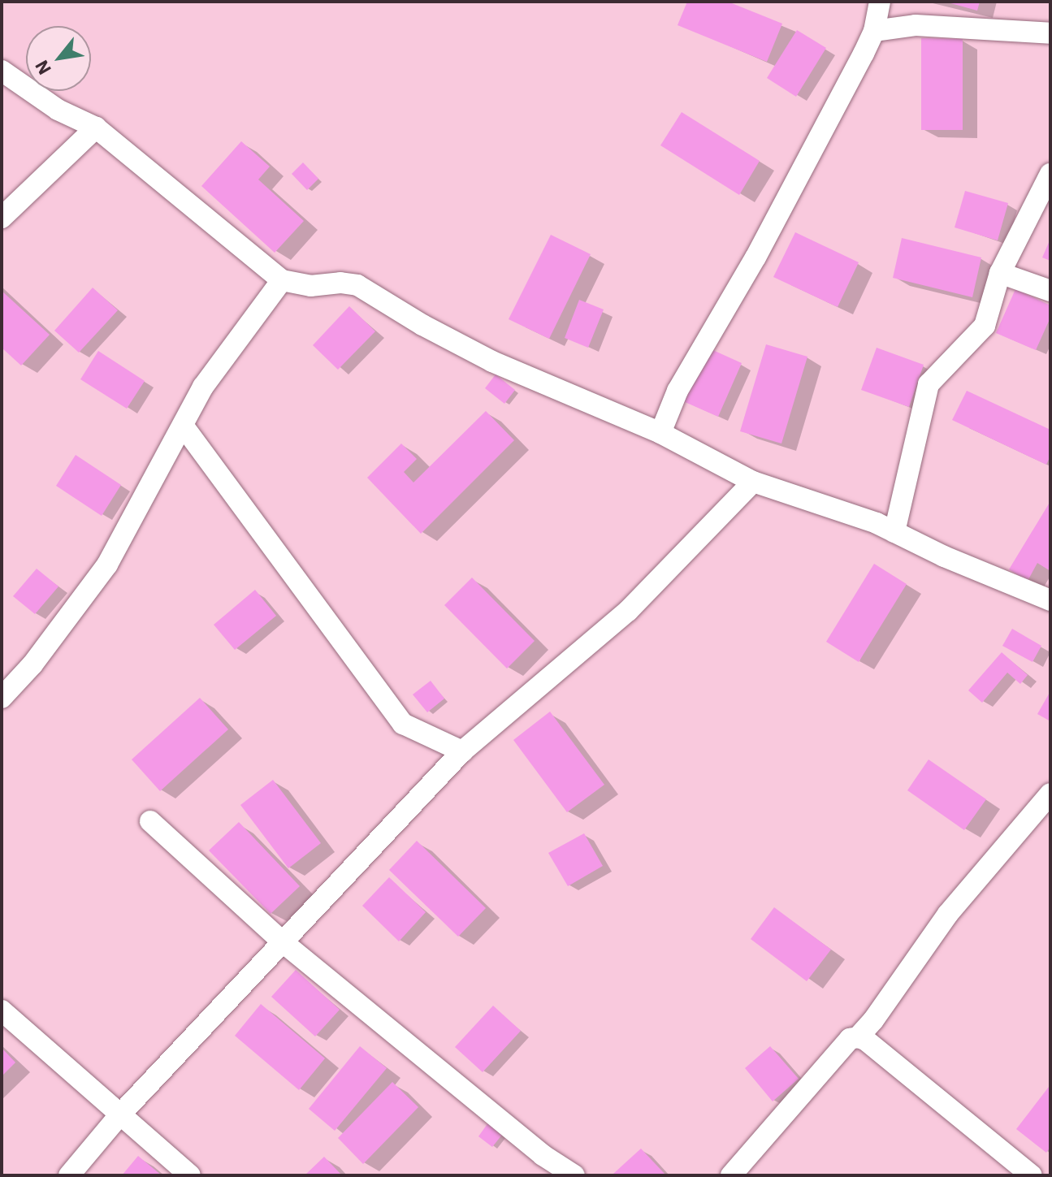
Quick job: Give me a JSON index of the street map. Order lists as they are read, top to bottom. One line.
{"north":"bottom left"}
